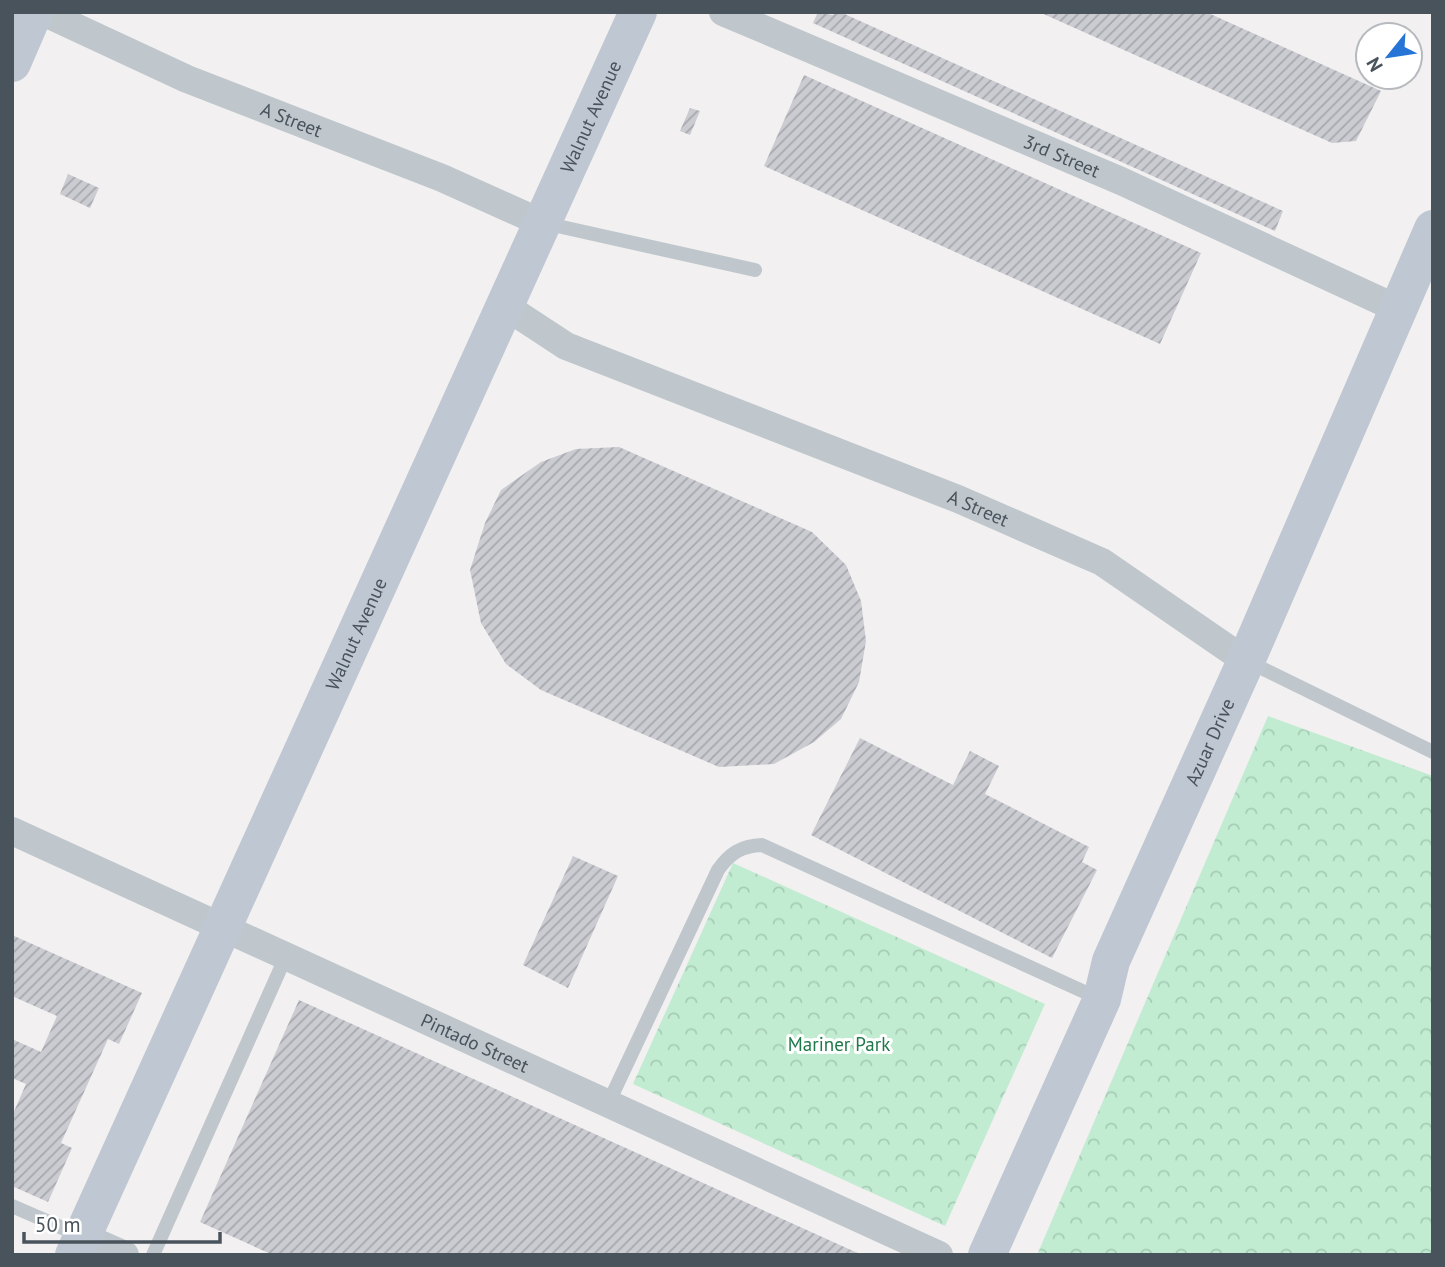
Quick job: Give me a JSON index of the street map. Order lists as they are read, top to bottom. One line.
{"streets":{"street":["Walnut Avenue","A Street","3rd Street","Azuar Drive","Pintado Street"]},"crossings":[["Walnut Avenue","A Street"],["Walnut Avenue","Pintado Street"],["A Street","Azuar Drive"],["3rd Street","Azuar Drive"]],"parks":["Mariner Park"],"scale_bar":"50 m","north":"bottom left"}
